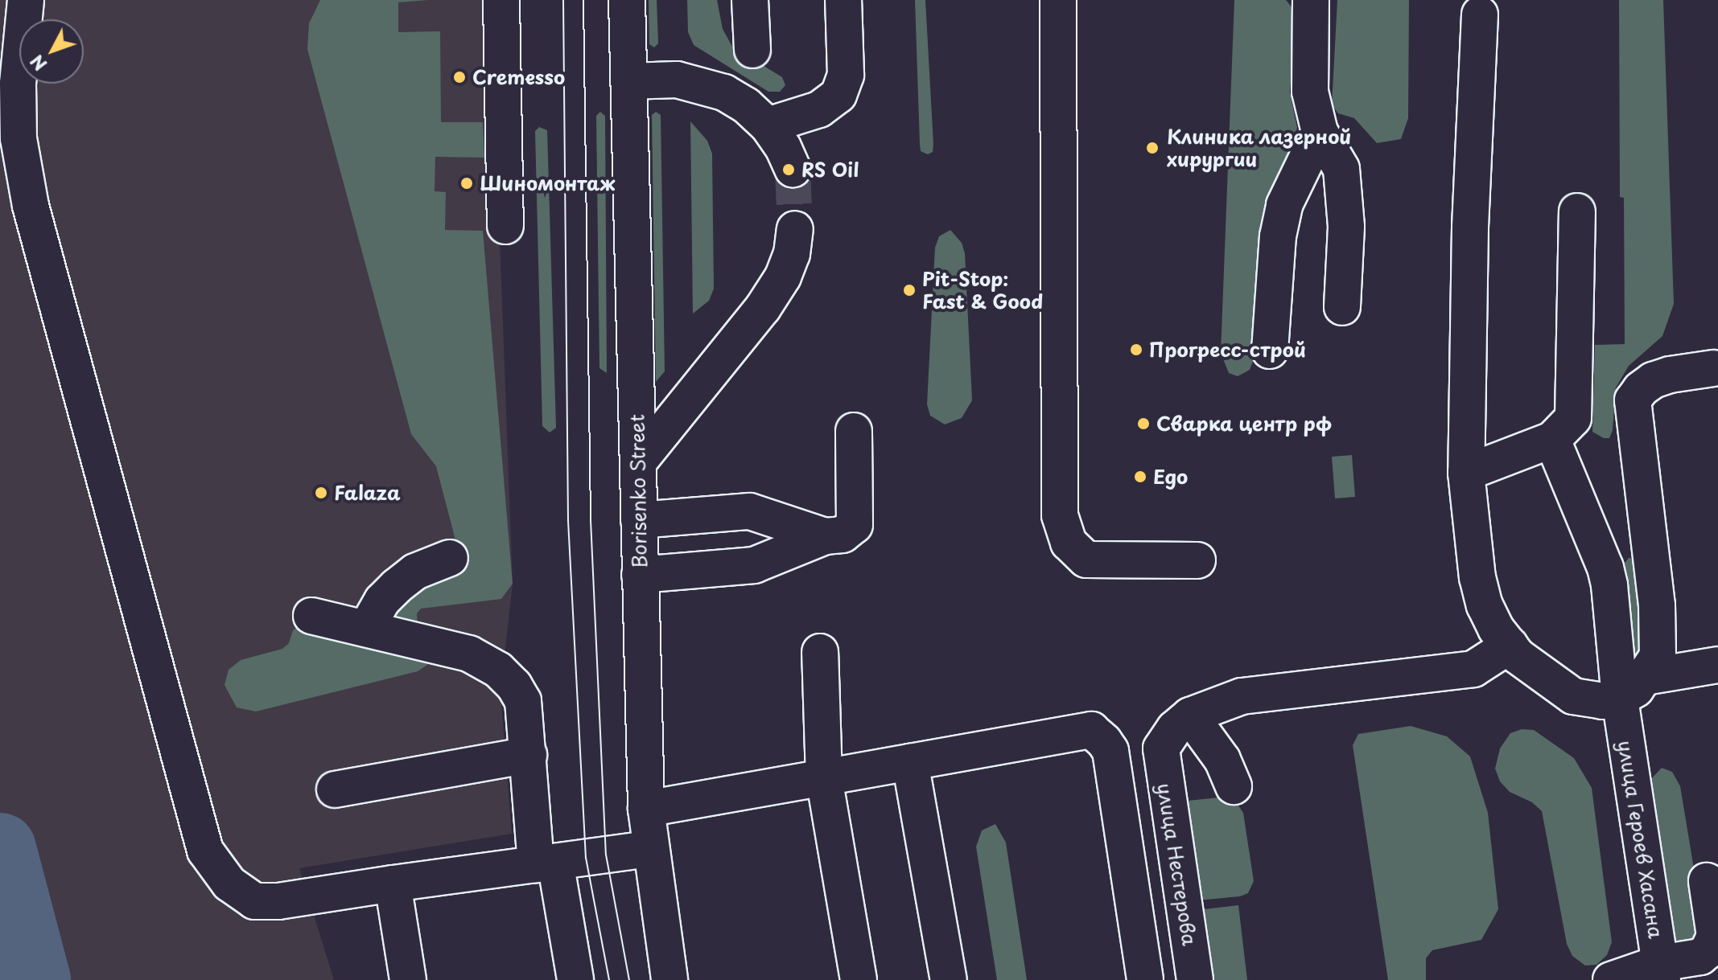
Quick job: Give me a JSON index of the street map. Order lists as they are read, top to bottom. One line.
{"streets":{"main road":["Borisenko Street","улица Героев Хасана","улица Нестерова"]},"places":["Cremesso","Клиника лазерной хирургии","RS Oil","Шиномонтаж","Pit-Stop: Fast & Good","Прогресс-строй","Сварка центр рф","Ego","Falaza"],"north":"bottom left"}
